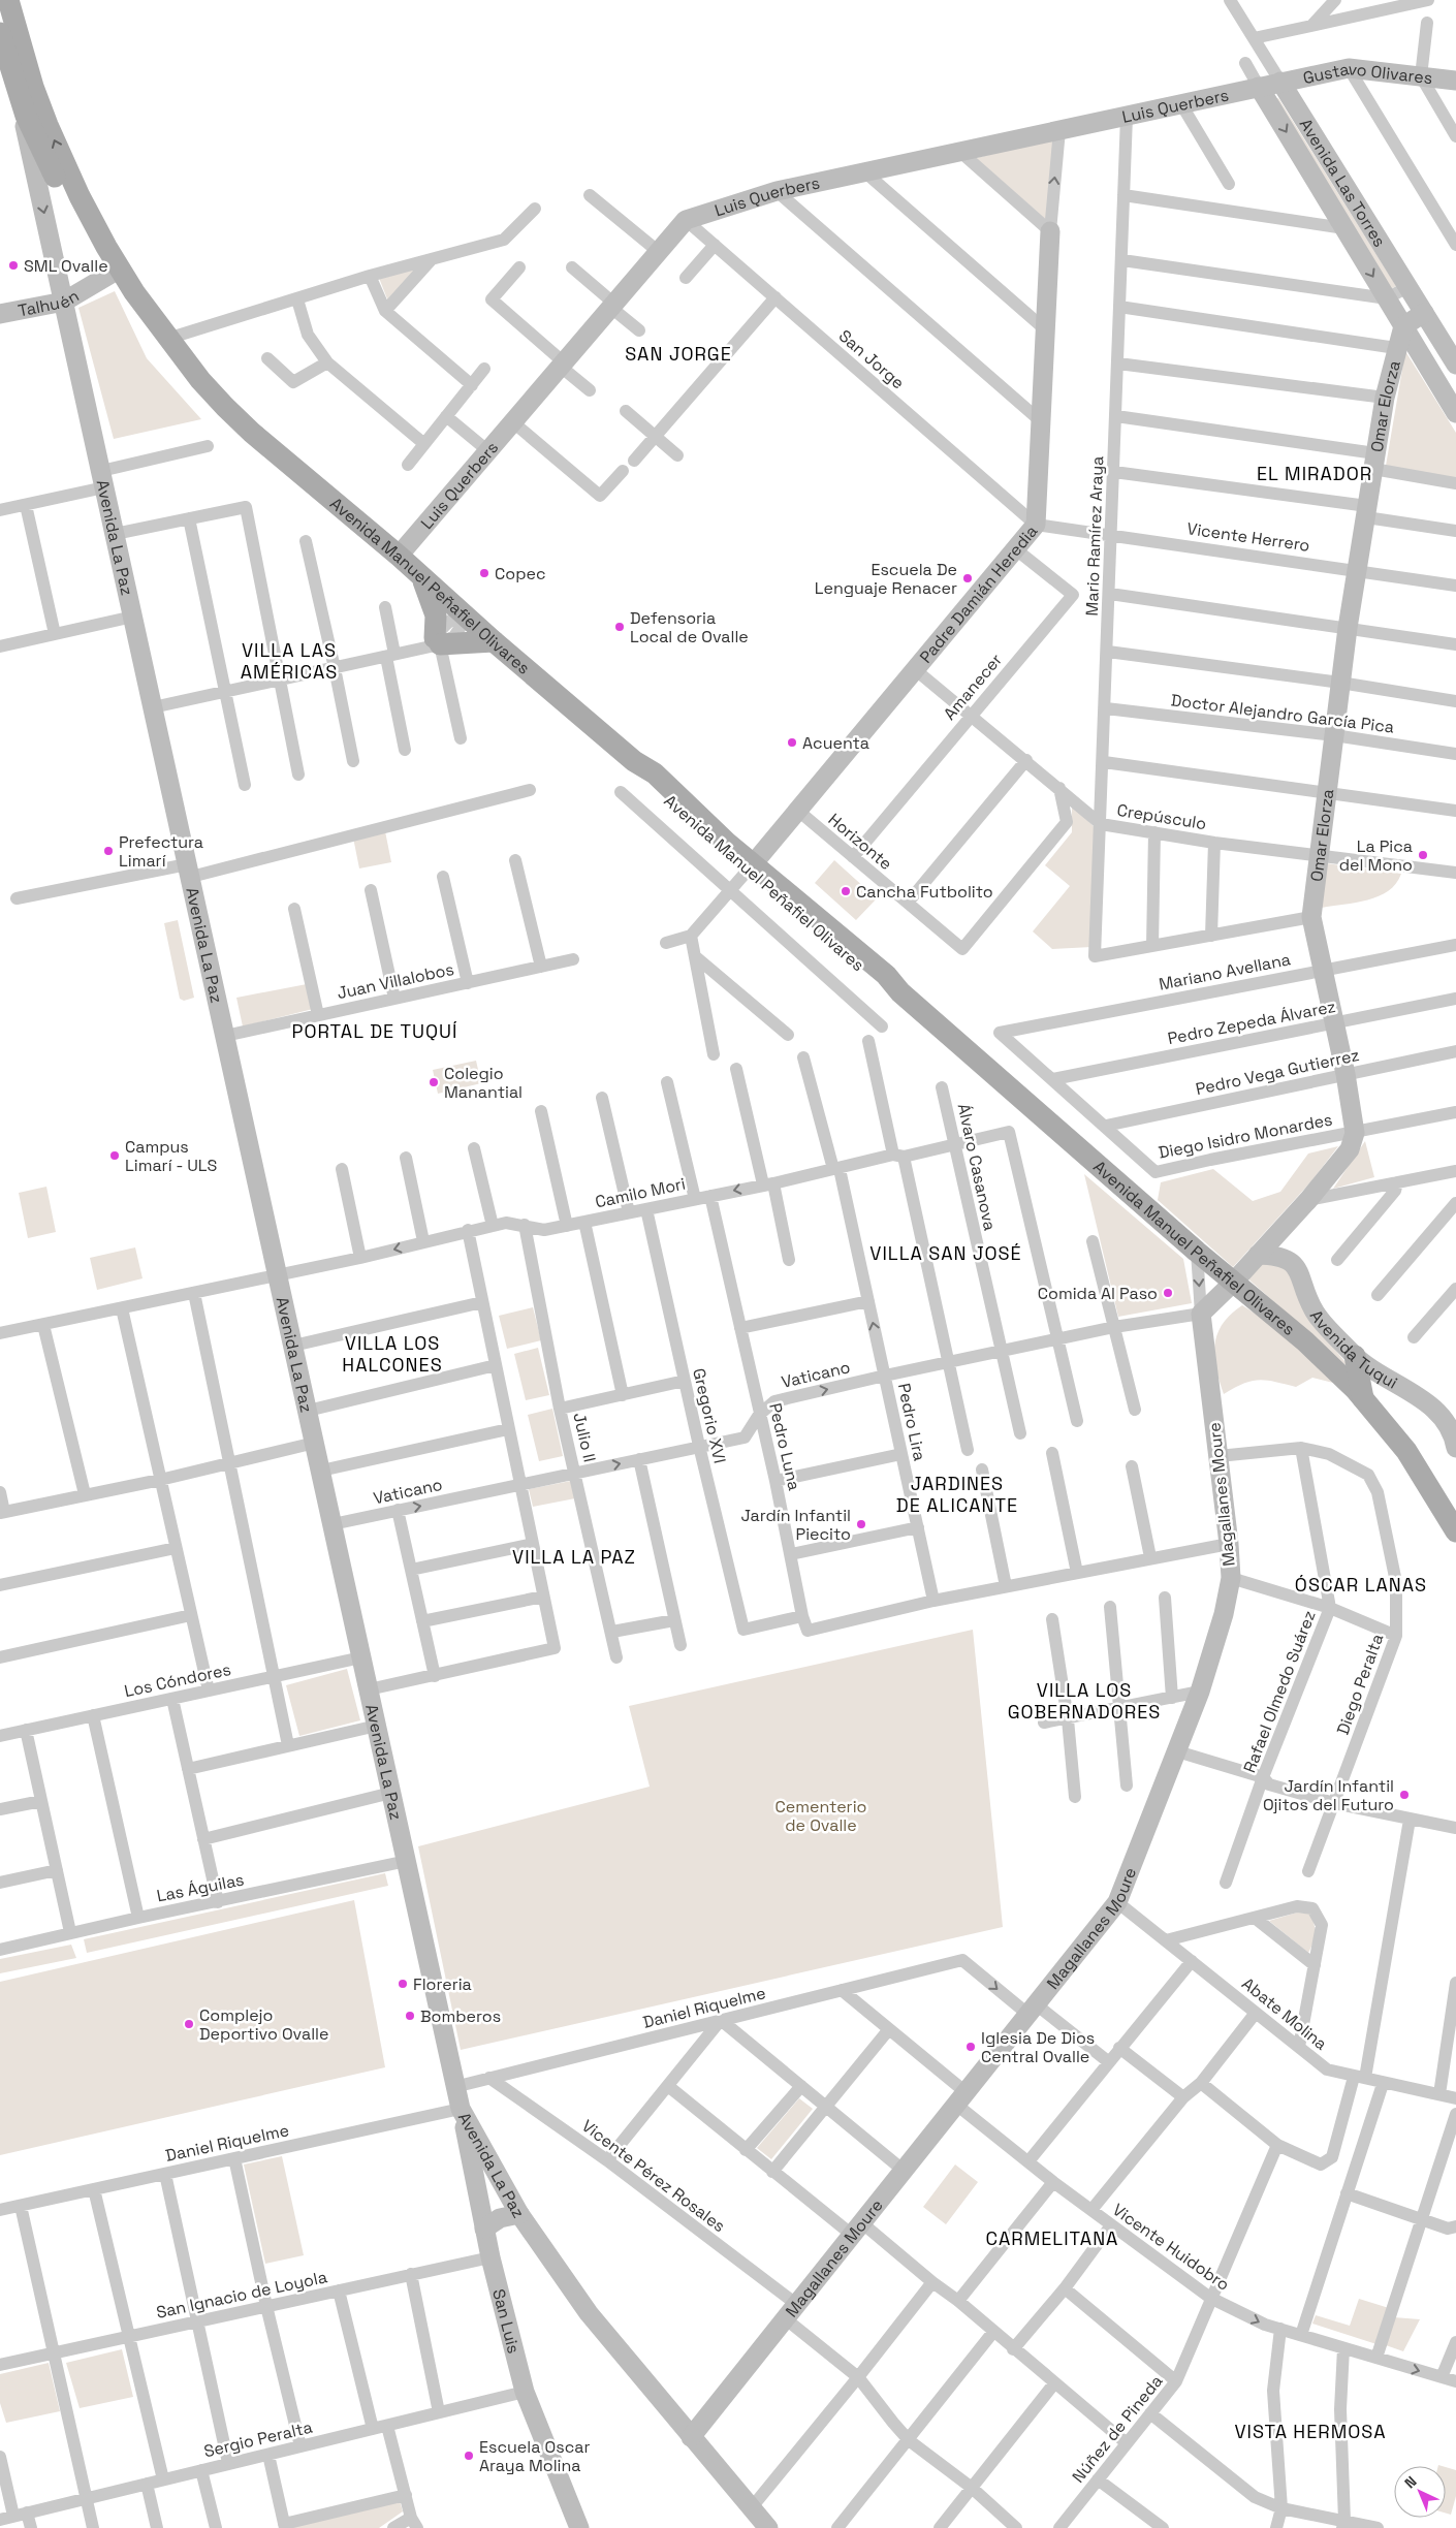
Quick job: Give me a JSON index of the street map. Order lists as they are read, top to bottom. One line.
{"streets":{"main road":["Avenida Manuel Peñafiel Olivares"],"street":["Gustavo Olivares","Luis Querbers","Avenida Las Torres","Talhuén","San Jorge","Omar Elorza","Mario Ramírez Araya","Avenida La Paz","Vicente Herrero","Padre Damián Heredia","Amanecer","Doctor Alejandro García Pica","Crepúsculo","Horizonte","Mariano Avellana","Juan Villalobos","Pedro Zepeda Álvarez","Pedro Vega Gutierrez","Diego Isidro Monardes","Álvaro Casanova","Camilo Mori","Avenida Tuqui","Vaticano","Gregorio XVI","Pedro Lira","Julio II","Pedro Luna","Magallanes Moure","Los Cóndores","Diego Peralta","Rafael Olmedo Suárez","Las Águilas","Daniel Riquelme","Abate Molina","Vicente Pérez Rosales","Vicente Huidobro","San Ignacio de Loyola","San Luis","Núñez de Pineda","Sergio Peralta"]},"crossings":[["Gustavo Olivares","Luis Querbers"],["Gustavo Olivares","Avenida Las Torres"],["Luis Querbers","Avenida Las Torres"],["Luis Querbers","San Jorge"],["Luis Querbers","Mario Ramírez Araya"],["Luis Querbers","Avenida Manuel Peñafiel Olivares"],["Luis Querbers","Padre Damián Heredia"],["Avenida Las Torres","Omar Elorza"],["Talhuén","Avenida La Paz"],["Talhuén","Avenida Manuel Peñafiel Olivares"],["San Jorge","Vicente Herrero"],["San Jorge","Padre Damián Heredia"],["Omar Elorza","Vicente Herrero"],["Omar Elorza","Doctor Alejandro García Pica"],["Omar Elorza","Crepúsculo"],["Omar Elorza","Mariano Avellana"],["Omar Elorza","Pedro Zepeda Álvarez"],["Omar Elorza","Pedro Vega Gutierrez"],["Omar Elorza","Diego Isidro Monardes"],["Mario Ramírez Araya","Vicente Herrero"],["Mario Ramírez Araya","Doctor Alejandro García Pica"],["Mario Ramírez Araya","Crepúsculo"],["Avenida La Paz","Avenida Manuel Peñafiel Olivares"],["Avenida La Paz","Juan Villalobos"],["Avenida La Paz","Camilo Mori"],["Avenida La Paz","Vaticano"],["Avenida La Paz","Magallanes Moure"],["Avenida La Paz","Los Cóndores"],["Avenida La Paz","Las Águilas"],["Avenida La Paz","Daniel Riquelme"],["Avenida La Paz","San Luis"],["Vicente Herrero","Padre Damián Heredia"],["Avenida Manuel Peñafiel Olivares","Padre Damián Heredia"],["Padre Damián Heredia","Amanecer"],["Padre Damián Heredia","Crepúsculo"],["Padre Damián Heredia","Horizonte"],["Amanecer","Crepúsculo"],["Amanecer","Horizonte"],["Crepúsculo","Horizonte"],["Mariano Avellana","Diego Isidro Monardes"],["Pedro Zepeda Álvarez","Diego Isidro Monardes"],["Pedro Vega Gutierrez","Diego Isidro Monardes"],["Álvaro Casanova","Camilo Mori"],["Álvaro Casanova","Vaticano"],["Camilo Mori","Vaticano"],["Camilo Mori","Gregorio XVI"],["Camilo Mori","Pedro Lira"],["Camilo Mori","Julio II"],["Camilo Mori","Pedro Luna"],["Vaticano","Gregorio XVI"],["Vaticano","Pedro Lira"],["Vaticano","Julio II"],["Vaticano","Pedro Luna"],["Vaticano","Magallanes Moure"],["Gregorio XVI","Pedro Luna"],["Magallanes Moure","Diego Peralta"],["Magallanes Moure","Daniel Riquelme"],["Magallanes Moure","Abate Molina"],["Magallanes Moure","Vicente Pérez Rosales"],["Magallanes Moure","Vicente Huidobro"],["Diego Peralta","Rafael Olmedo Suárez"],["Daniel Riquelme","Vicente Pérez Rosales"],["Daniel Riquelme","Vicente Huidobro"],["Daniel Riquelme","San Luis"],["Vicente Huidobro","Núñez de Pineda"],["San Ignacio de Loyola","San Luis"],["San Luis","Sergio Peralta"]],"districts":["SAN JORGE","EL MIRADOR","VILLA LAS AMÉRICAS","PORTAL DE TUQUÍ","VILLA SAN JOSÉ","VILLA LOS HALCONES","JARDINES DE ALICANTE","VILLA LA PAZ","ÓSCAR LANAS","VILLA LOS GOBERNADORES","CARMELITANA","VISTA HERMOSA"],"parks":["Cementerio de Ovalle"],"places":["SML Ovalle","Copec","Escuela De Lenguaje Renacer","Defensoria Local de Ovalle","Acuenta","Prefectura Limarí","La Pica del Mono","Cancha Futbolito","Colegio Manantial","Campus Limarí - ULS","Comida Al Paso","Jardín Infantil Piecito","Jardín Infantil Ojitos del Futuro","Floreria","Bomberos","Complejo Deportivo Ovalle","Iglesia De Dios Central Ovalle","Escuela Oscar Araya Molina"],"north":"top left"}
